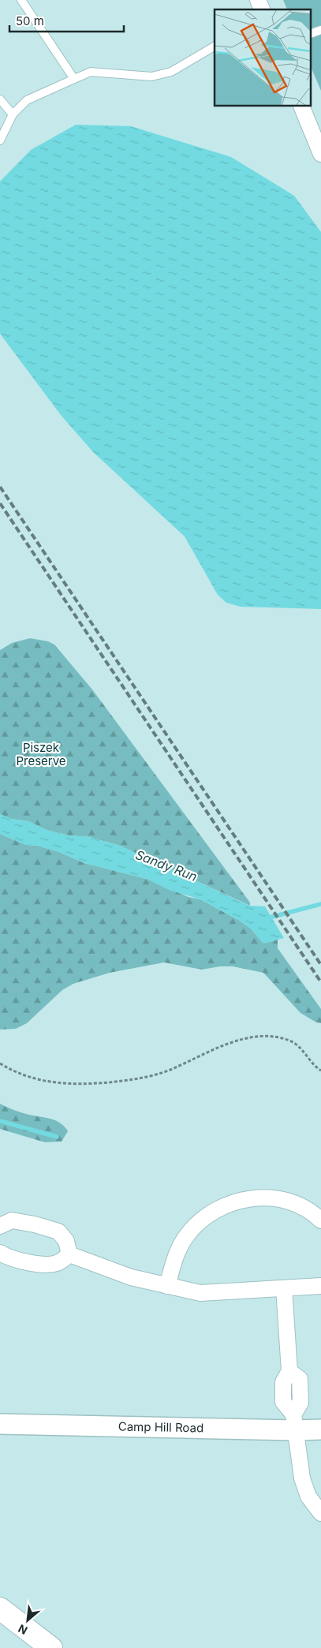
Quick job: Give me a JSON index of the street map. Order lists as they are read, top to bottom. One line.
{"streets":{"street":["Camp Hill Road"]},"water":["Sandy Run"],"parks":["Piszek Preserve"],"scale_bar":"50 m","north":"bottom left"}
